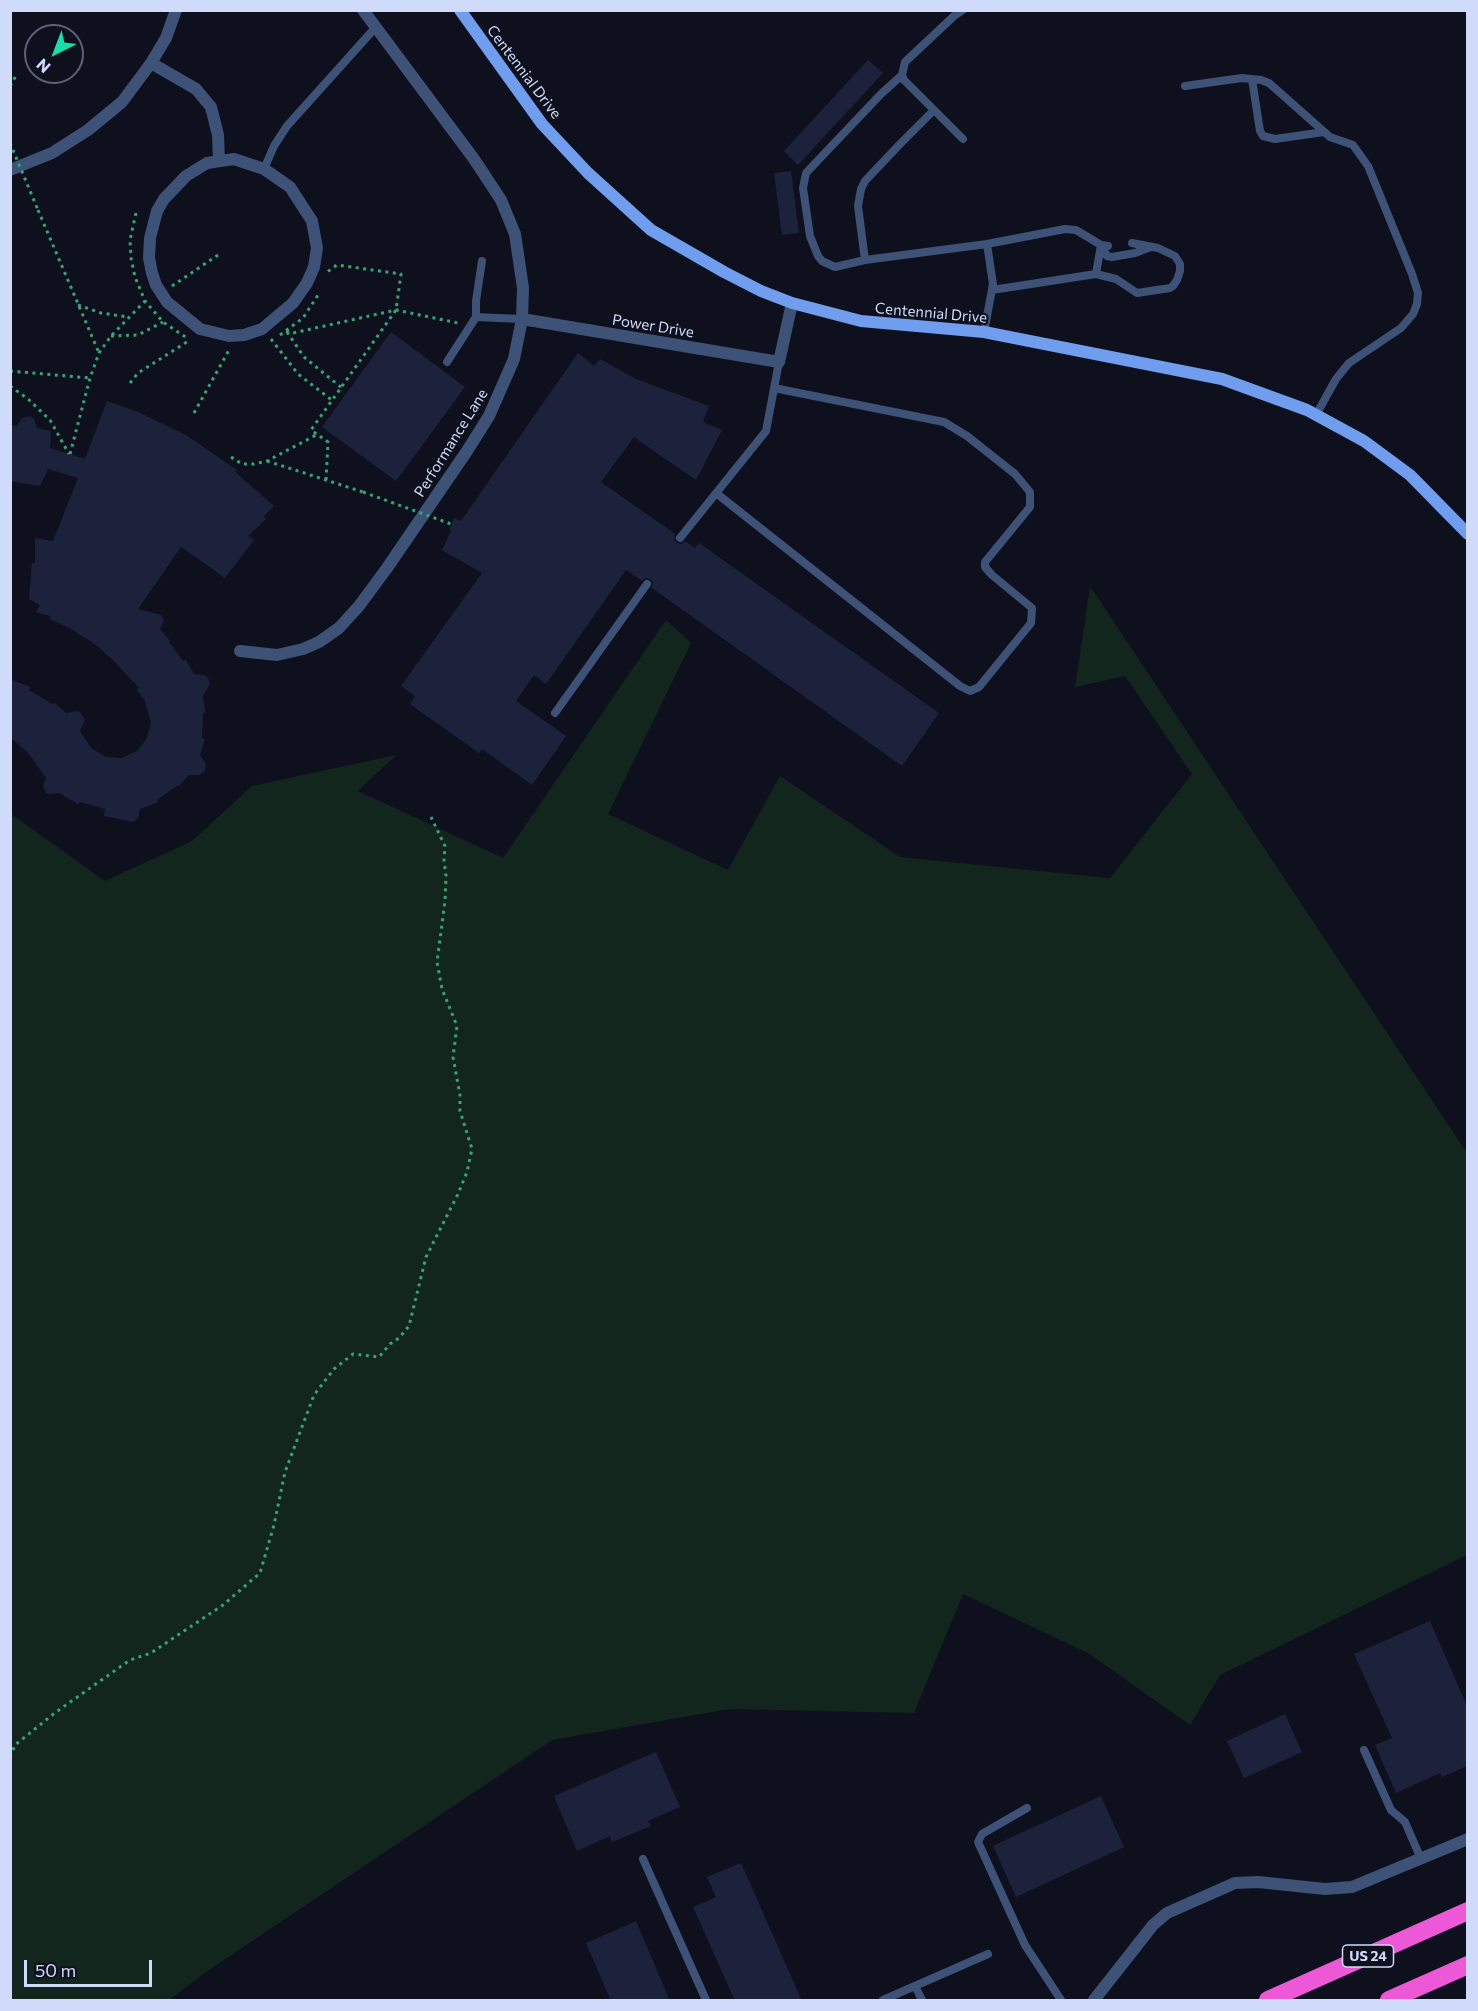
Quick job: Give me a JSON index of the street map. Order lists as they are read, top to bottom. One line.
{"streets":{"highway":["US 24"],"main road":["Centennial Drive"],"street":["Power Drive","Performance Lane"]},"crossings":[["Power Drive","Performance Lane"]],"scale_bar":"50 m","north":"bottom left"}
